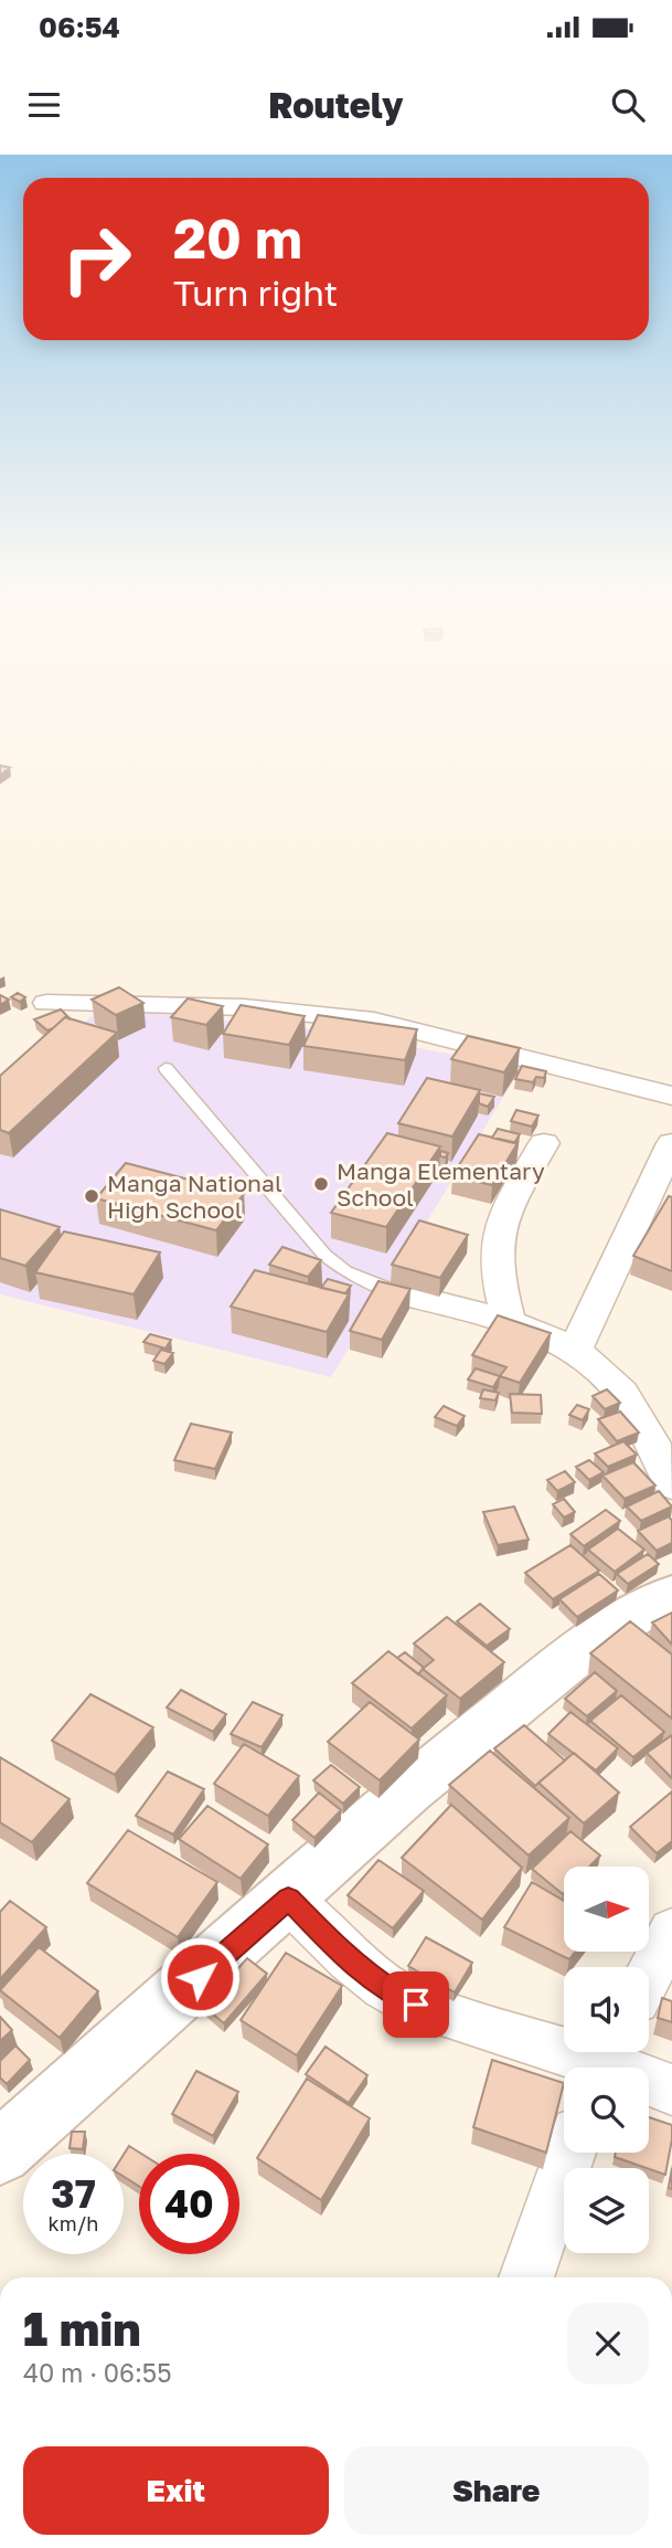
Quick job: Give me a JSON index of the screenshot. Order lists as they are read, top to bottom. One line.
{"places":["Manga Elementary School","Manga National High School"],"north":"right","page":{"status":"06:54","header":"Routely","turn":["20 m","Turn right"],"speed":"37 km/h","limit":"40","heading":["1 min","40 m · 06:55"],"buttons":["Exit","Share"]}}
